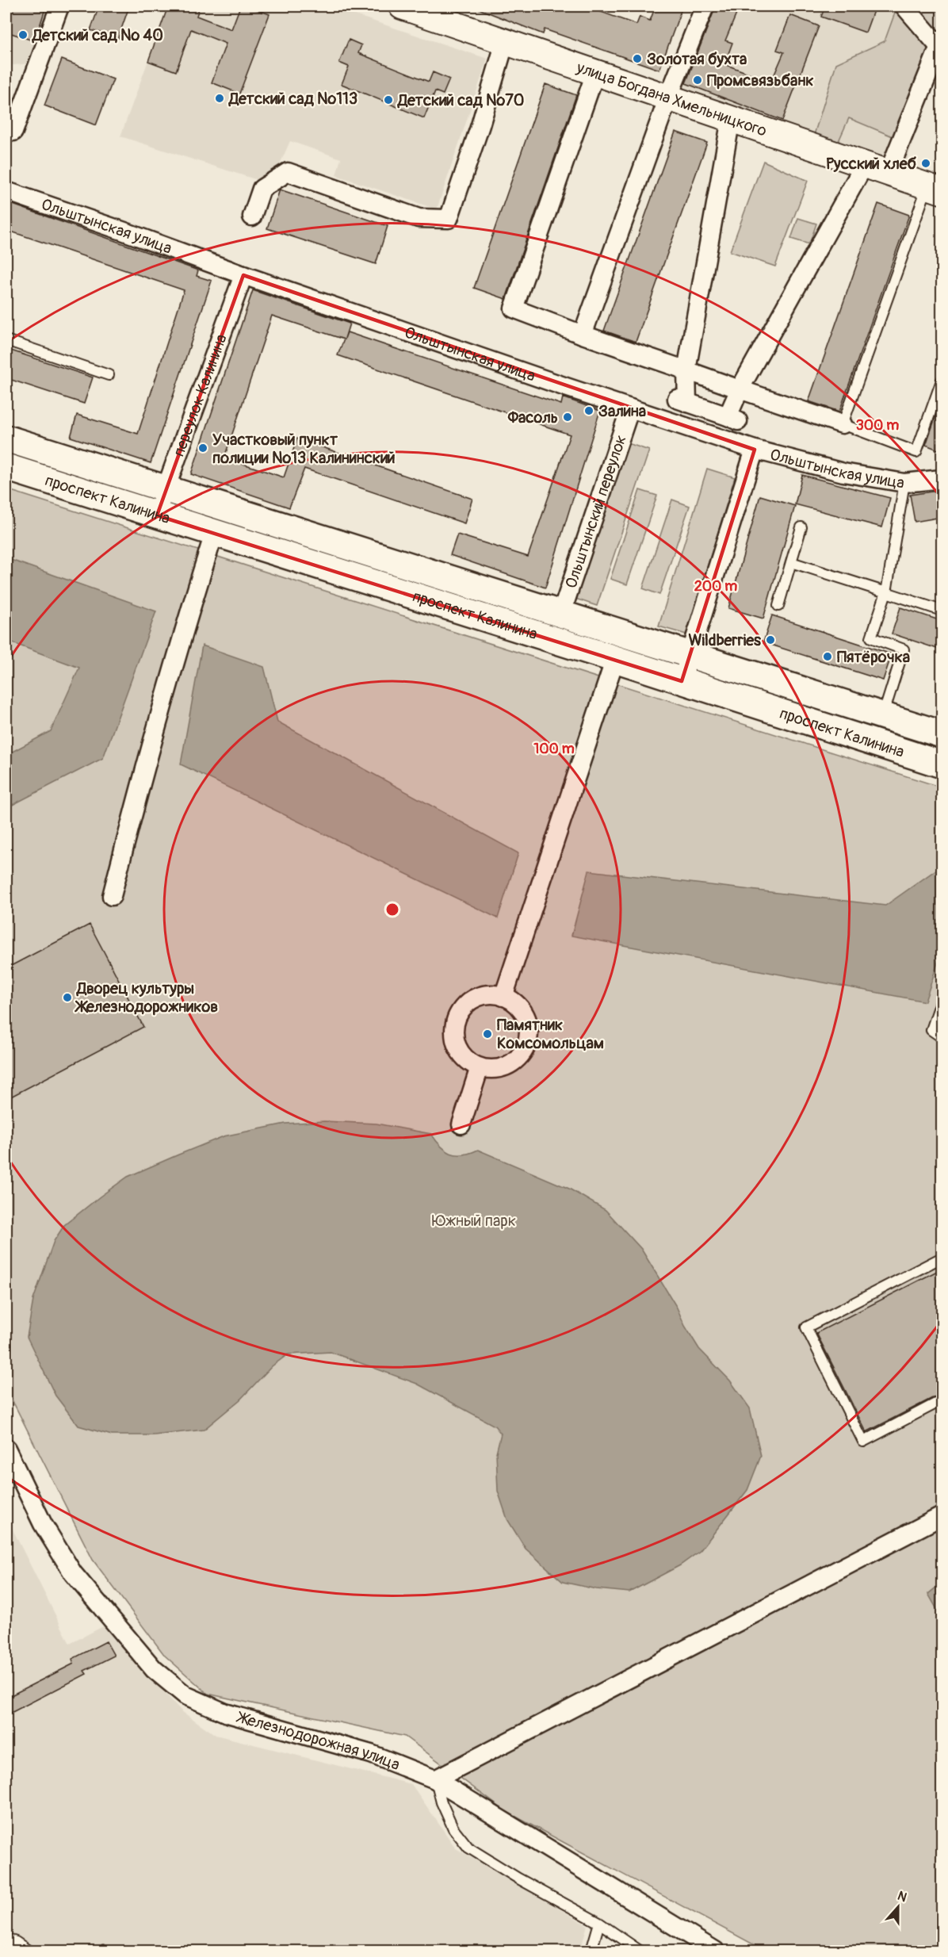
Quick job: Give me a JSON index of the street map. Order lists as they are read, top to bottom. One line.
{"streets":{"main road":["проспект Калинина"],"street":["улица Богдана Хмельницкого","Ольштынская улица","переулок Калинина","Ольштынский переулок","Железнодорожная улица"]},"crossings":[["Ольштынская улица","переулок Калинина"],["Ольштынская улица","Ольштынский переулок"],["переулок Калинина","проспект Калинина"],["проспект Калинина","Ольштынский переулок"]],"parks":["Южный парк"],"places":["Детский сад № 40","Золотая бухта","Промсвязьбанк","Детский сад №113","Детский сад №70","Русский хлеб","Залина","Фасоль","Участковый пункт полиции №13 Калининский","Wildberries","Пятёрочка","Дворец культуры Железнодорожников","Памятник Комсомольцам"],"north":"top","rings":["300 m","200 m","100 m"]}
